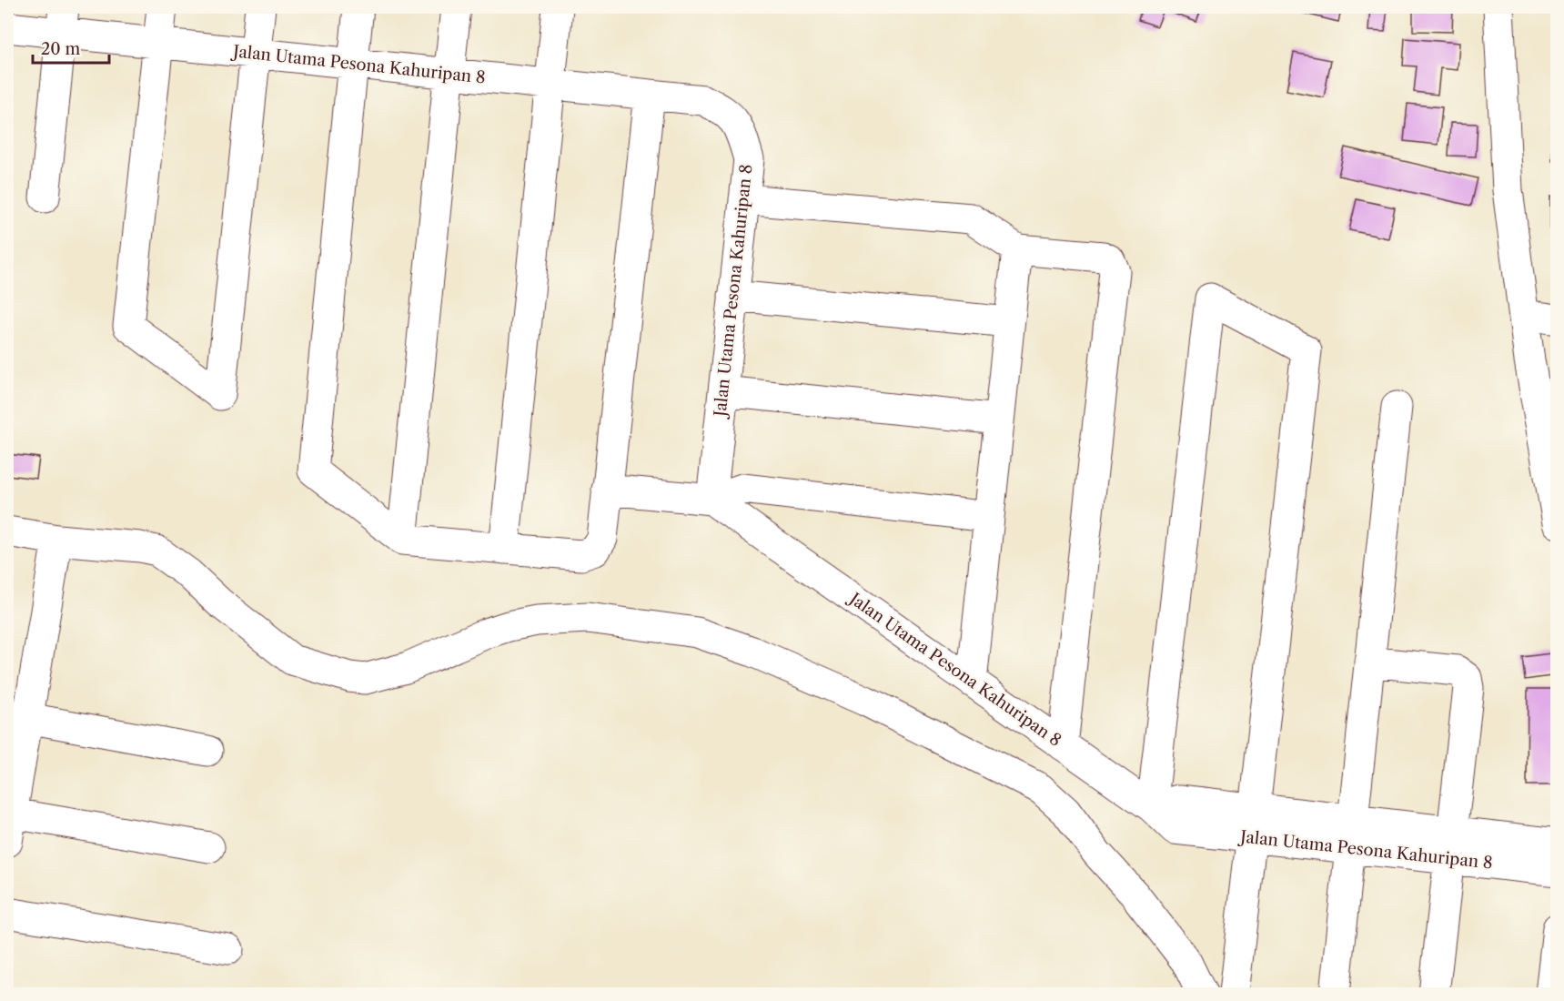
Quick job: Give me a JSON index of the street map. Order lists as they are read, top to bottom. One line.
{"streets":{"street":["Jalan Utama Pesona Kahuripan 8"]},"scale_bar":"20 m"}
